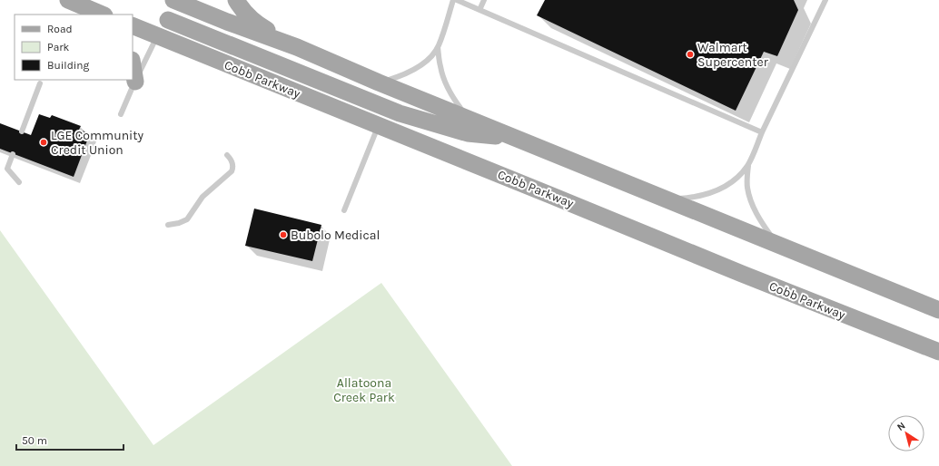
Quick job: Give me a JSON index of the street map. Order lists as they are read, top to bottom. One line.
{"streets":{"main road":["Cobb Parkway"]},"parks":["Allatoona Creek Park"],"places":["Walmart Supercenter","LGE Community Credit Union","Bubolo Medical"],"legend":["Road","Park","Building"],"scale_bar":"50 m","north":"top left"}
